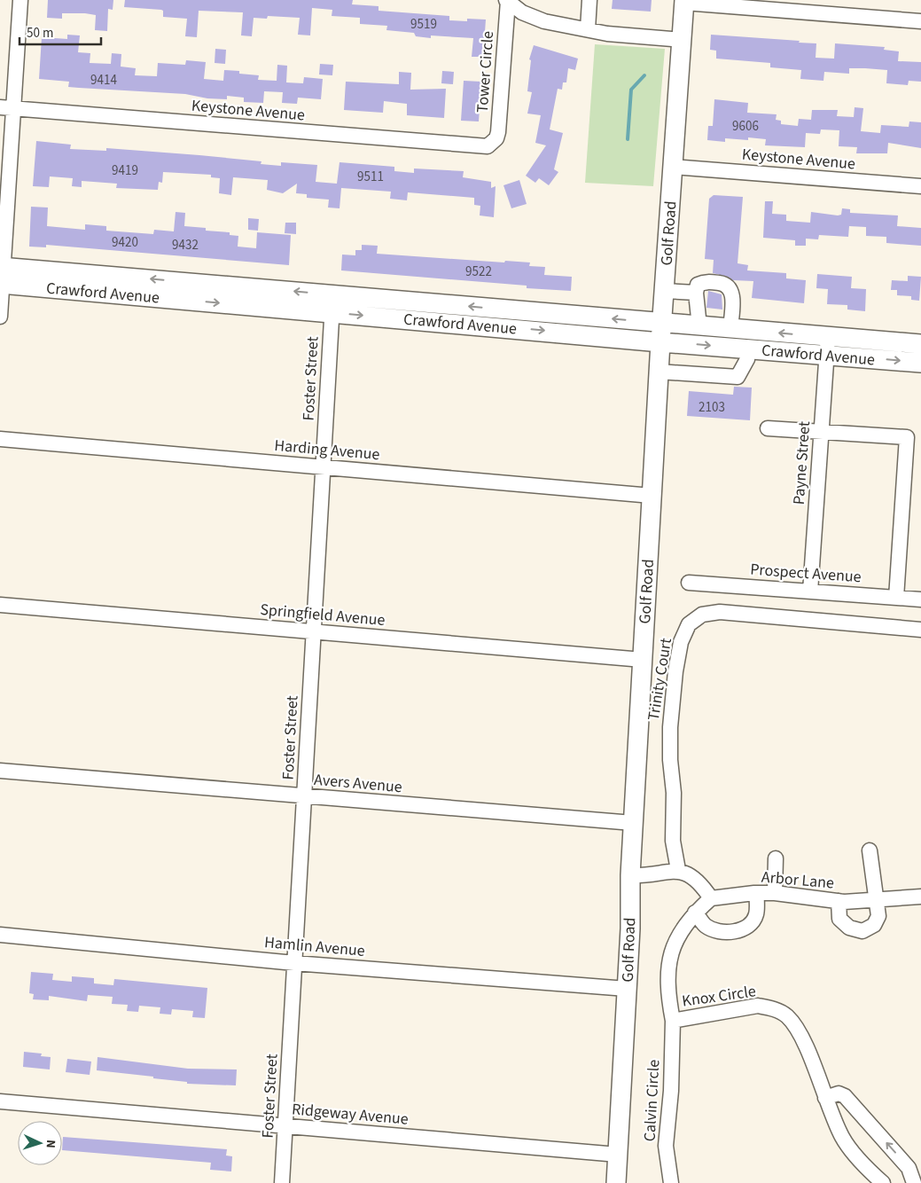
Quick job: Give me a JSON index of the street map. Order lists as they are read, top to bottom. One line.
{"streets":{"main road":["Golf Road","Crawford Avenue"],"street":["Tower Circle","Keystone Avenue","Foster Street","Harding Avenue","Payne Street","Prospect Avenue","Springfield Avenue","Trinity Court","Avers Avenue","Arbor Lane","Hamlin Avenue","Knox Circle","Calvin Circle","Ridgeway Avenue"]},"crossings":[["Tower Circle","Keystone Avenue"],["Keystone Avenue","Golf Road"],["Golf Road","Crawford Avenue"],["Golf Road","Harding Avenue"],["Golf Road","Springfield Avenue"],["Golf Road","Avers Avenue"],["Golf Road","Hamlin Avenue"],["Golf Road","Ridgeway Avenue"],["Crawford Avenue","Foster Street"],["Crawford Avenue","Payne Street"],["Foster Street","Harding Avenue"],["Foster Street","Springfield Avenue"],["Foster Street","Avers Avenue"],["Foster Street","Hamlin Avenue"],["Foster Street","Ridgeway Avenue"],["Payne Street","Prospect Avenue"],["Arbor Lane","Knox Circle"],["Knox Circle","Calvin Circle"]],"house_numbers":["9519","9414","9606","9419","9511","9420","9432","9522","2103"],"scale_bar":"50 m","north":"right"}
